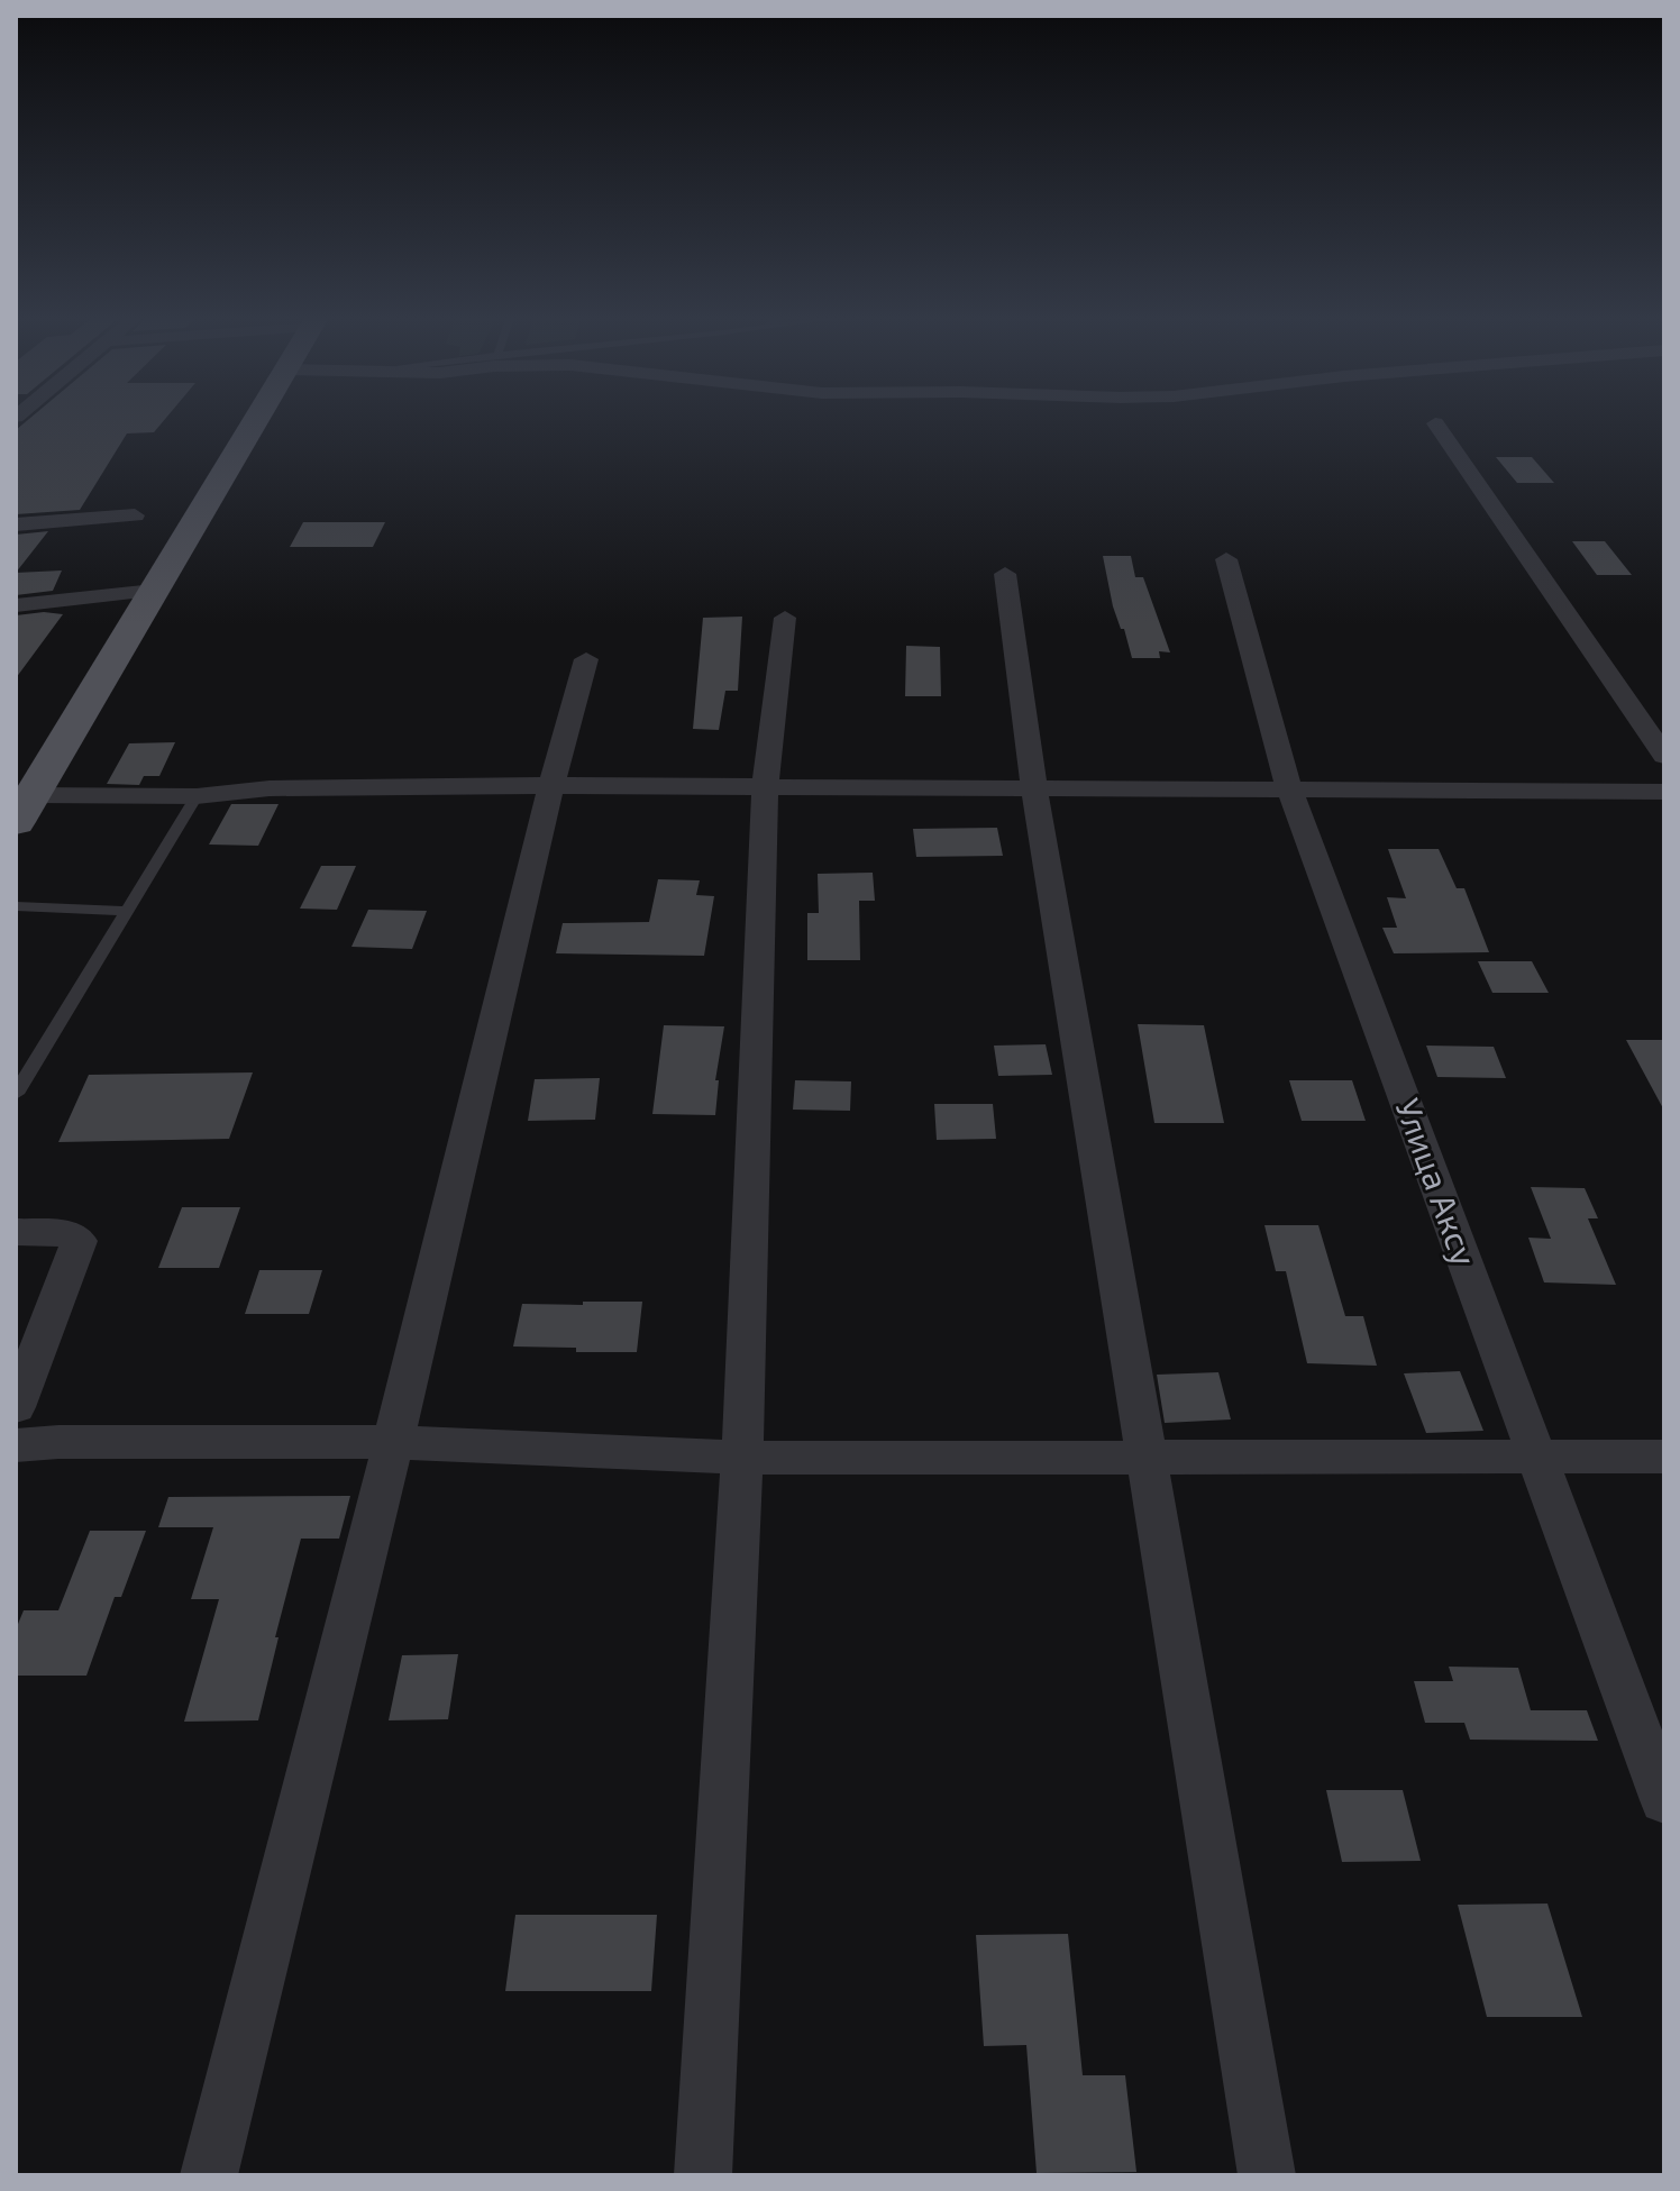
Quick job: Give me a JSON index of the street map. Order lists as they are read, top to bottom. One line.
{"streets":{"street":["Улица Аксу"]}}
